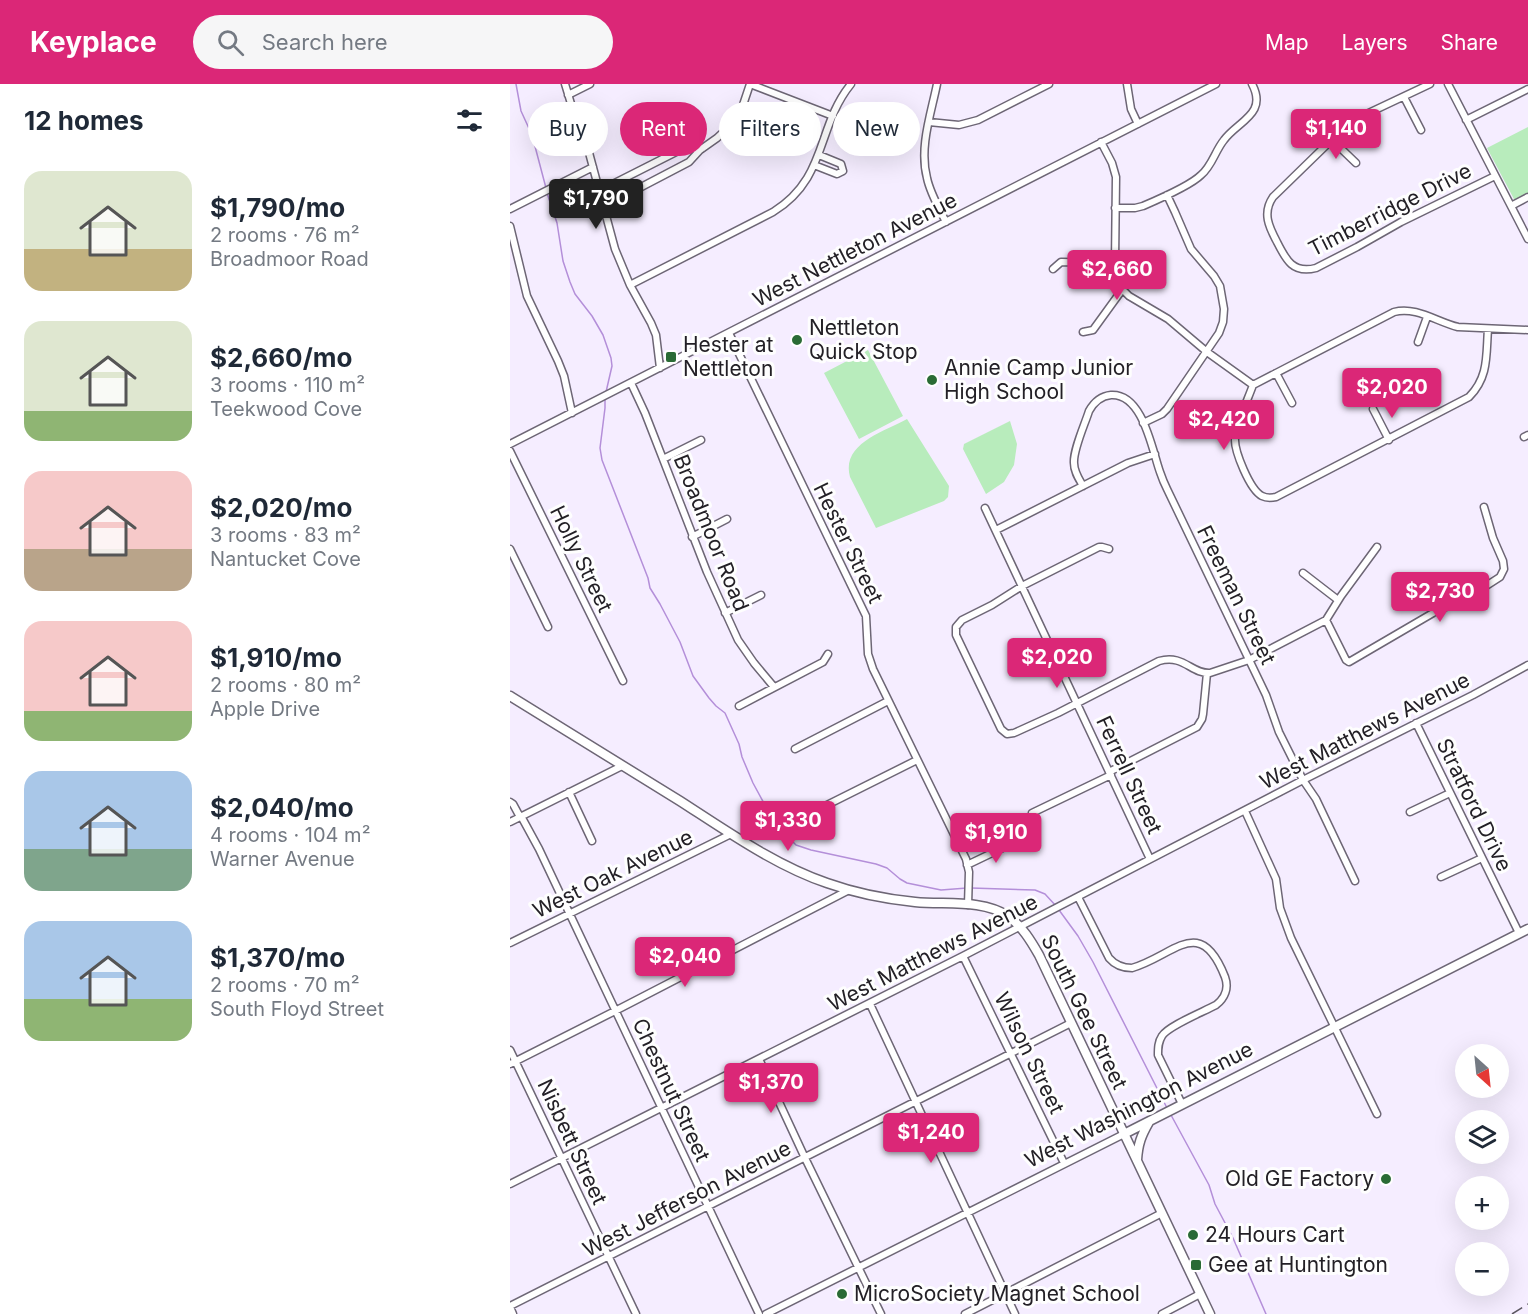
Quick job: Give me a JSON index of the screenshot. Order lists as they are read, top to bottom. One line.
{"streets":{"main road":["South Gee Street","West Washington Avenue"],"street":["Timberridge Drive","West Nettleton Avenue","Broadmoor Road","Hester Street","Holly Street","Freeman Street","West Matthews Avenue","Ferrell Street","Stratford Drive","West Oak Avenue","Wilson Street","Chestnut Street","Nisbett Street","West Jefferson Avenue"]},"crossings":[["West Nettleton Avenue","Broadmoor Road"],["West Nettleton Avenue","Hester Street"],["Hester Street","South Gee Street"],["Freeman Street","West Matthews Avenue"],["West Matthews Avenue","Ferrell Street"],["West Matthews Avenue","Stratford Drive"],["West Matthews Avenue","South Gee Street"],["West Matthews Avenue","Wilson Street"],["West Matthews Avenue","Chestnut Street"],["West Matthews Avenue","Nisbett Street"],["Stratford Drive","West Washington Avenue"],["West Oak Avenue","South Gee Street"],["West Oak Avenue","Chestnut Street"],["South Gee Street","West Washington Avenue"],["South Gee Street","West Jefferson Avenue"],["Wilson Street","West Washington Avenue"],["Wilson Street","West Jefferson Avenue"],["Chestnut Street","West Jefferson Avenue"],["Nisbett Street","West Jefferson Avenue"]],"places":{"other":["Nettleton Quick Stop","Annie Camp Junior High School","Old GE Factory","24 Hours Cart","MicroSociety Magnet School"],"transit":["Hester at Nettleton","Gee at Huntington"]},"north":"bottom right","page":{"header":"Keyplace","search":"Search here","nav":["Map","Layers","Share"],"heading":"12 homes","chip":["Buy","Rent","Filters","New"],"price":["$1,140","$1,790","$2,660","$2,020","$2,420","$2,730","$2,020","$1,330","$1,910","$2,040","$1,370","$1,240"],"list":[{"name":"$1,790/mo","note":"2 rooms · 76 m² · Broadmoor Road"},{"name":"$2,660/mo","note":"3 rooms · 110 m² · Teekwood Cove"},{"name":"$2,020/mo","note":"3 rooms · 83 m² · Nantucket Cove"},{"name":"$1,910/mo","note":"2 rooms · 80 m² · Apple Drive"},{"name":"$2,040/mo","note":"4 rooms · 104 m² · Warner Avenue"},{"name":"$1,370/mo","note":"2 rooms · 70 m² · South Floyd Street"}],"map_buttons":["+","−"]}}
